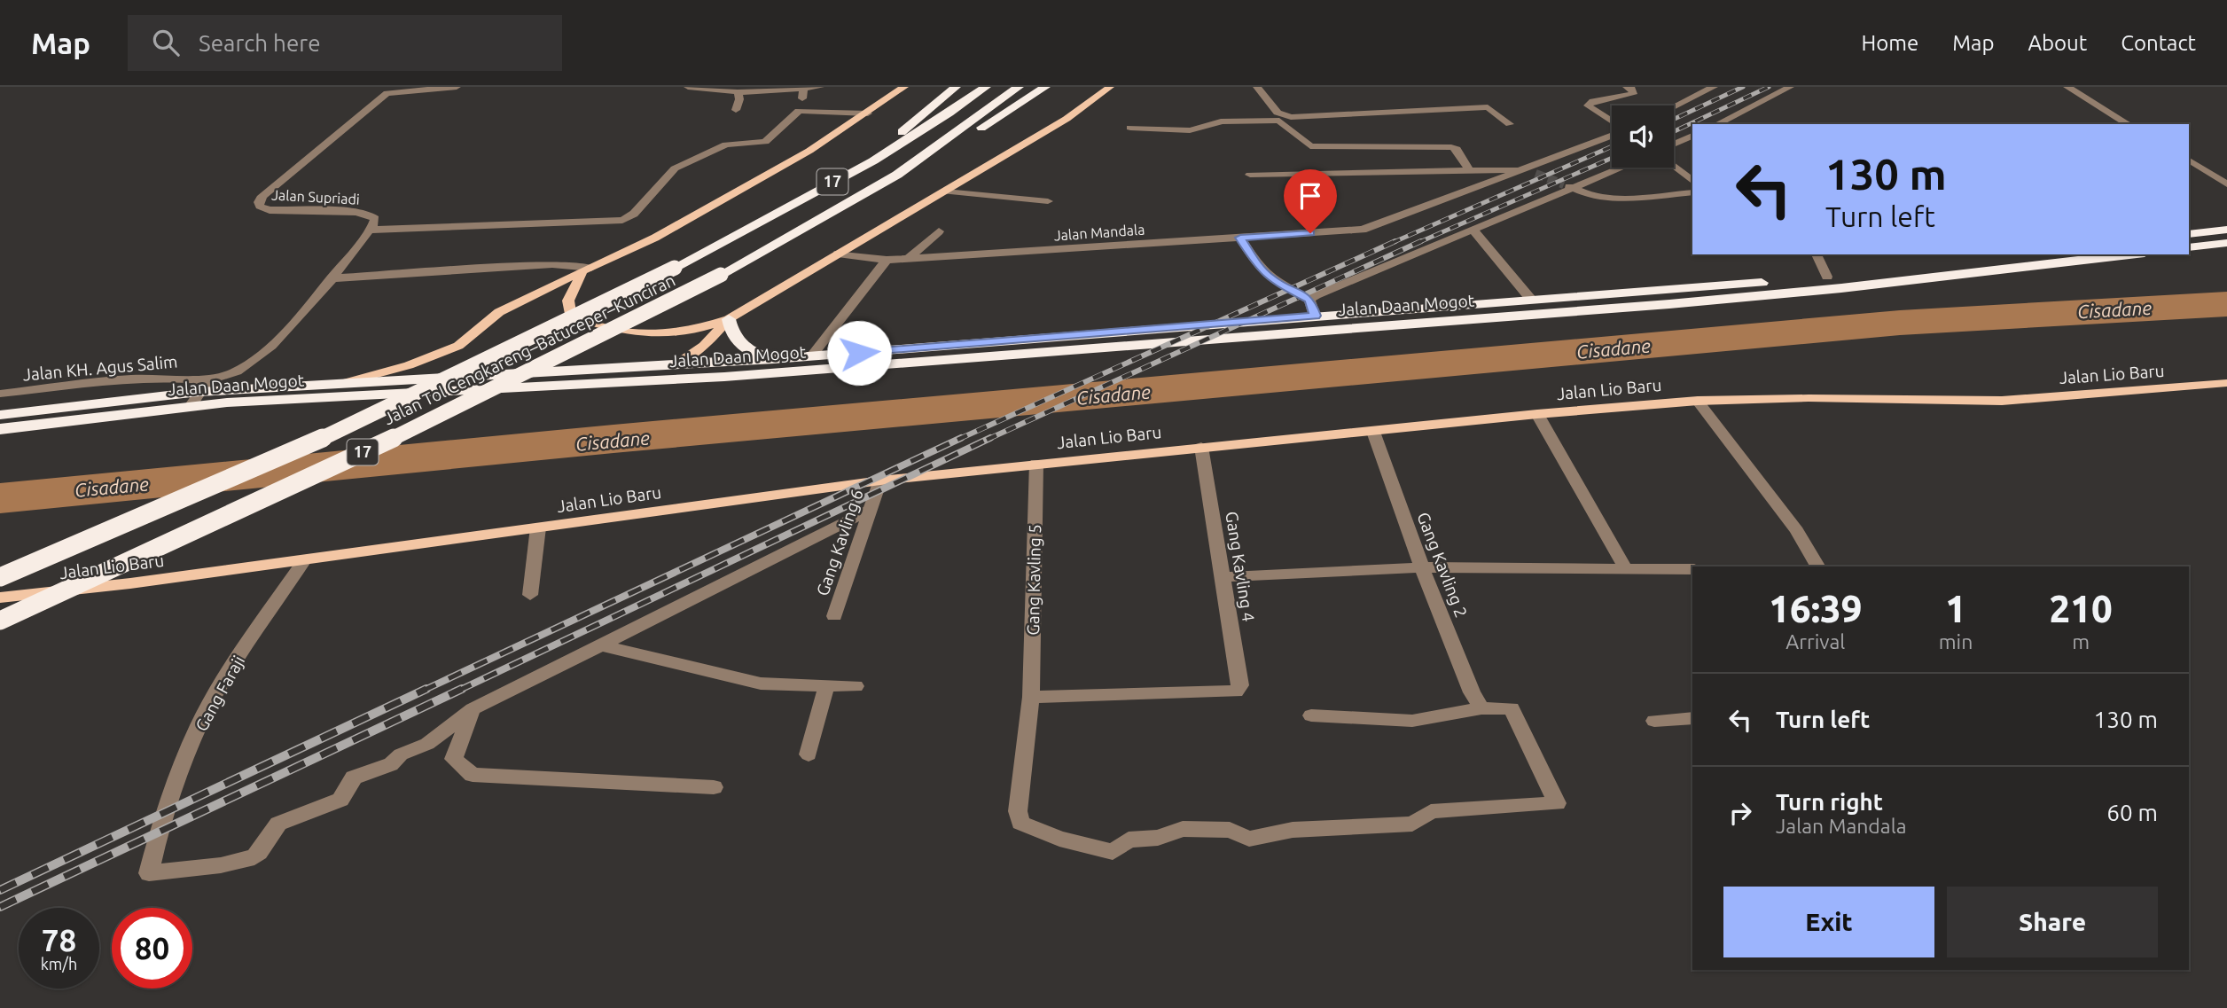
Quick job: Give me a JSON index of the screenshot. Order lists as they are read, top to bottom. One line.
{"streets":{"highway":["17","Jalan Daan Mogot","Jalan Tol Cengkareng–Batuceper–Kunciran"],"main road":["Jalan Lio Baru"],"street":["Jalan Supriadi","Jalan Mandala","Jalan KH. Agus Salim","Gang Kavling 6","Gang Kavling 2","Gang Kavling 4","Gang Kavling 5","Gang Faraji"]},"crossings":[["Jalan Supriadi","Jalan Daan Mogot"],["Jalan Supriadi","Jalan KH. Agus Salim"],["Jalan Daan Mogot","Jalan KH. Agus Salim"],["Jalan Lio Baru","Gang Kavling 6"],["Jalan Lio Baru","Gang Kavling 2"],["Jalan Lio Baru","Gang Kavling 4"],["Jalan Lio Baru","Gang Kavling 5"],["Jalan Lio Baru","Gang Faraji"],["Gang Kavling 2","Gang Kavling 5"],["Gang Kavling 4","Gang Kavling 5"]],"water":["Cisadane"],"page":{"header":"Map","search":"Search here","nav":["Home","Map","About","Contact"],"turn":["130 m","Turn left"],"eta":["16:39","Arrival","1","min","210","m"],"list":[{"name":"Turn left","value":"130 m"},{"name":"Turn right","note":"Jalan Mandala","value":"60 m"}],"buttons":["Exit","Share"],"speed":"78 km/h","limit":"80"}}
